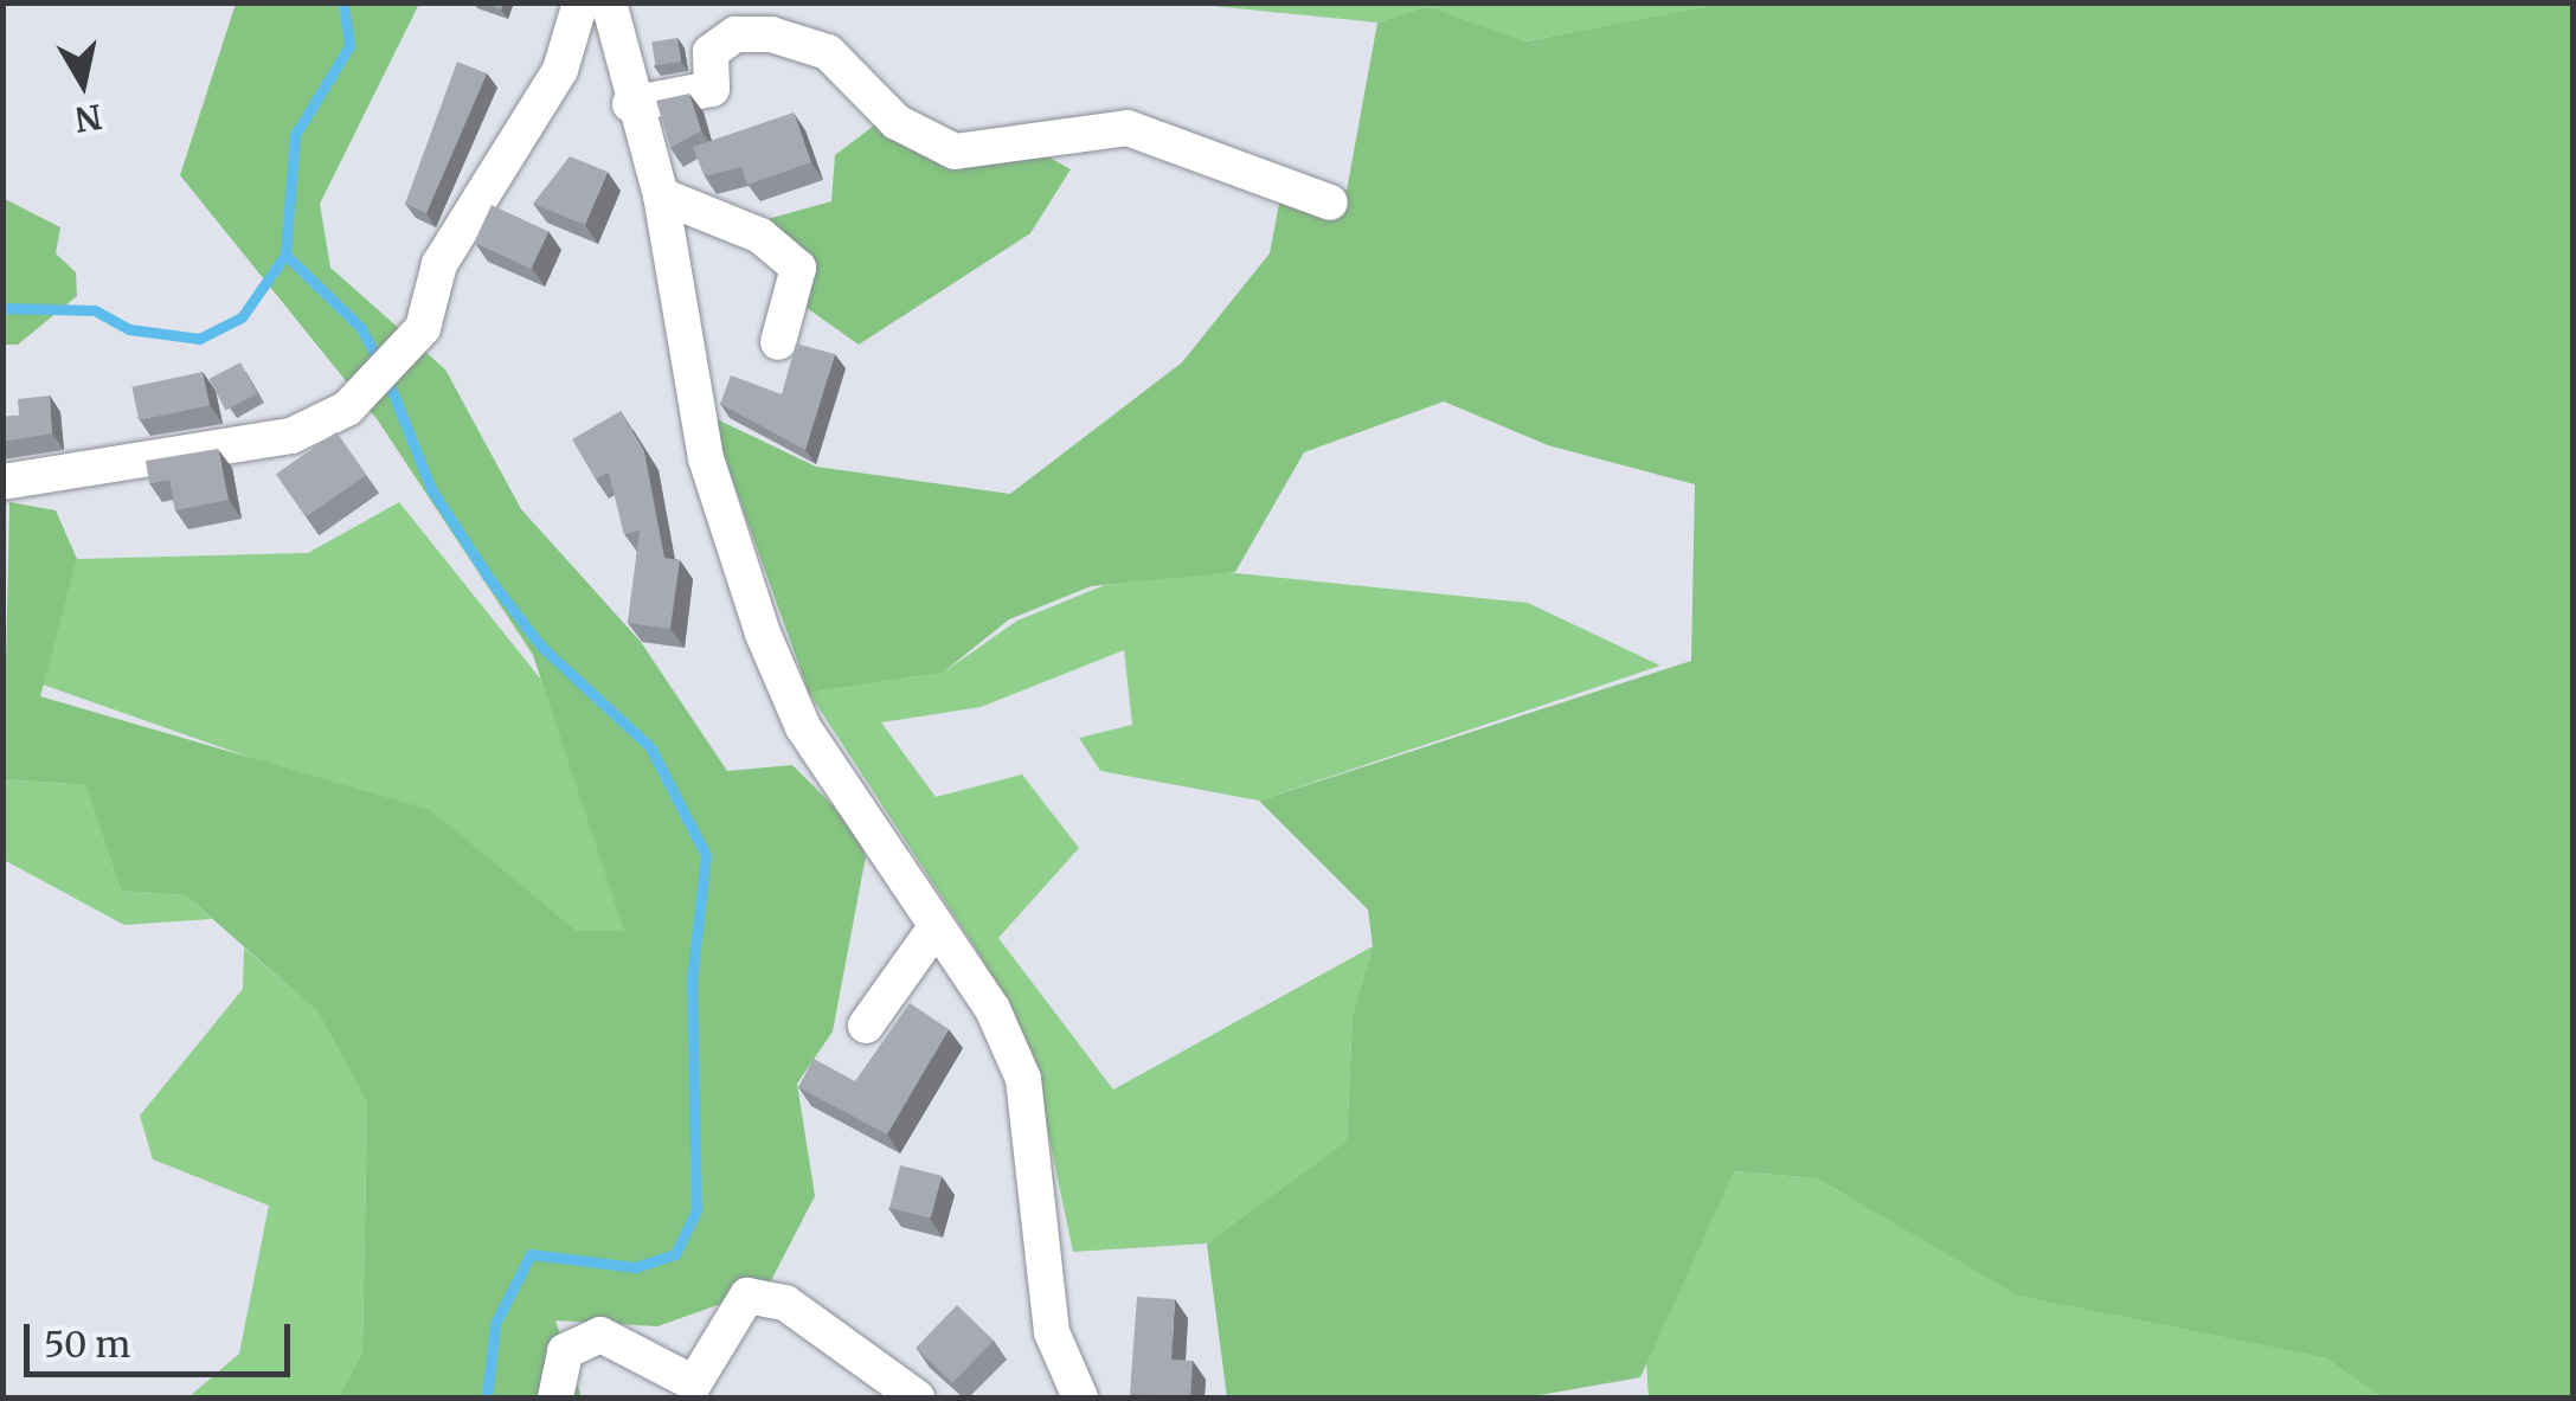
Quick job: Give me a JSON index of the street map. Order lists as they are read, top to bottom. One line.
{"scale_bar":"50 m","north":"bottom"}
